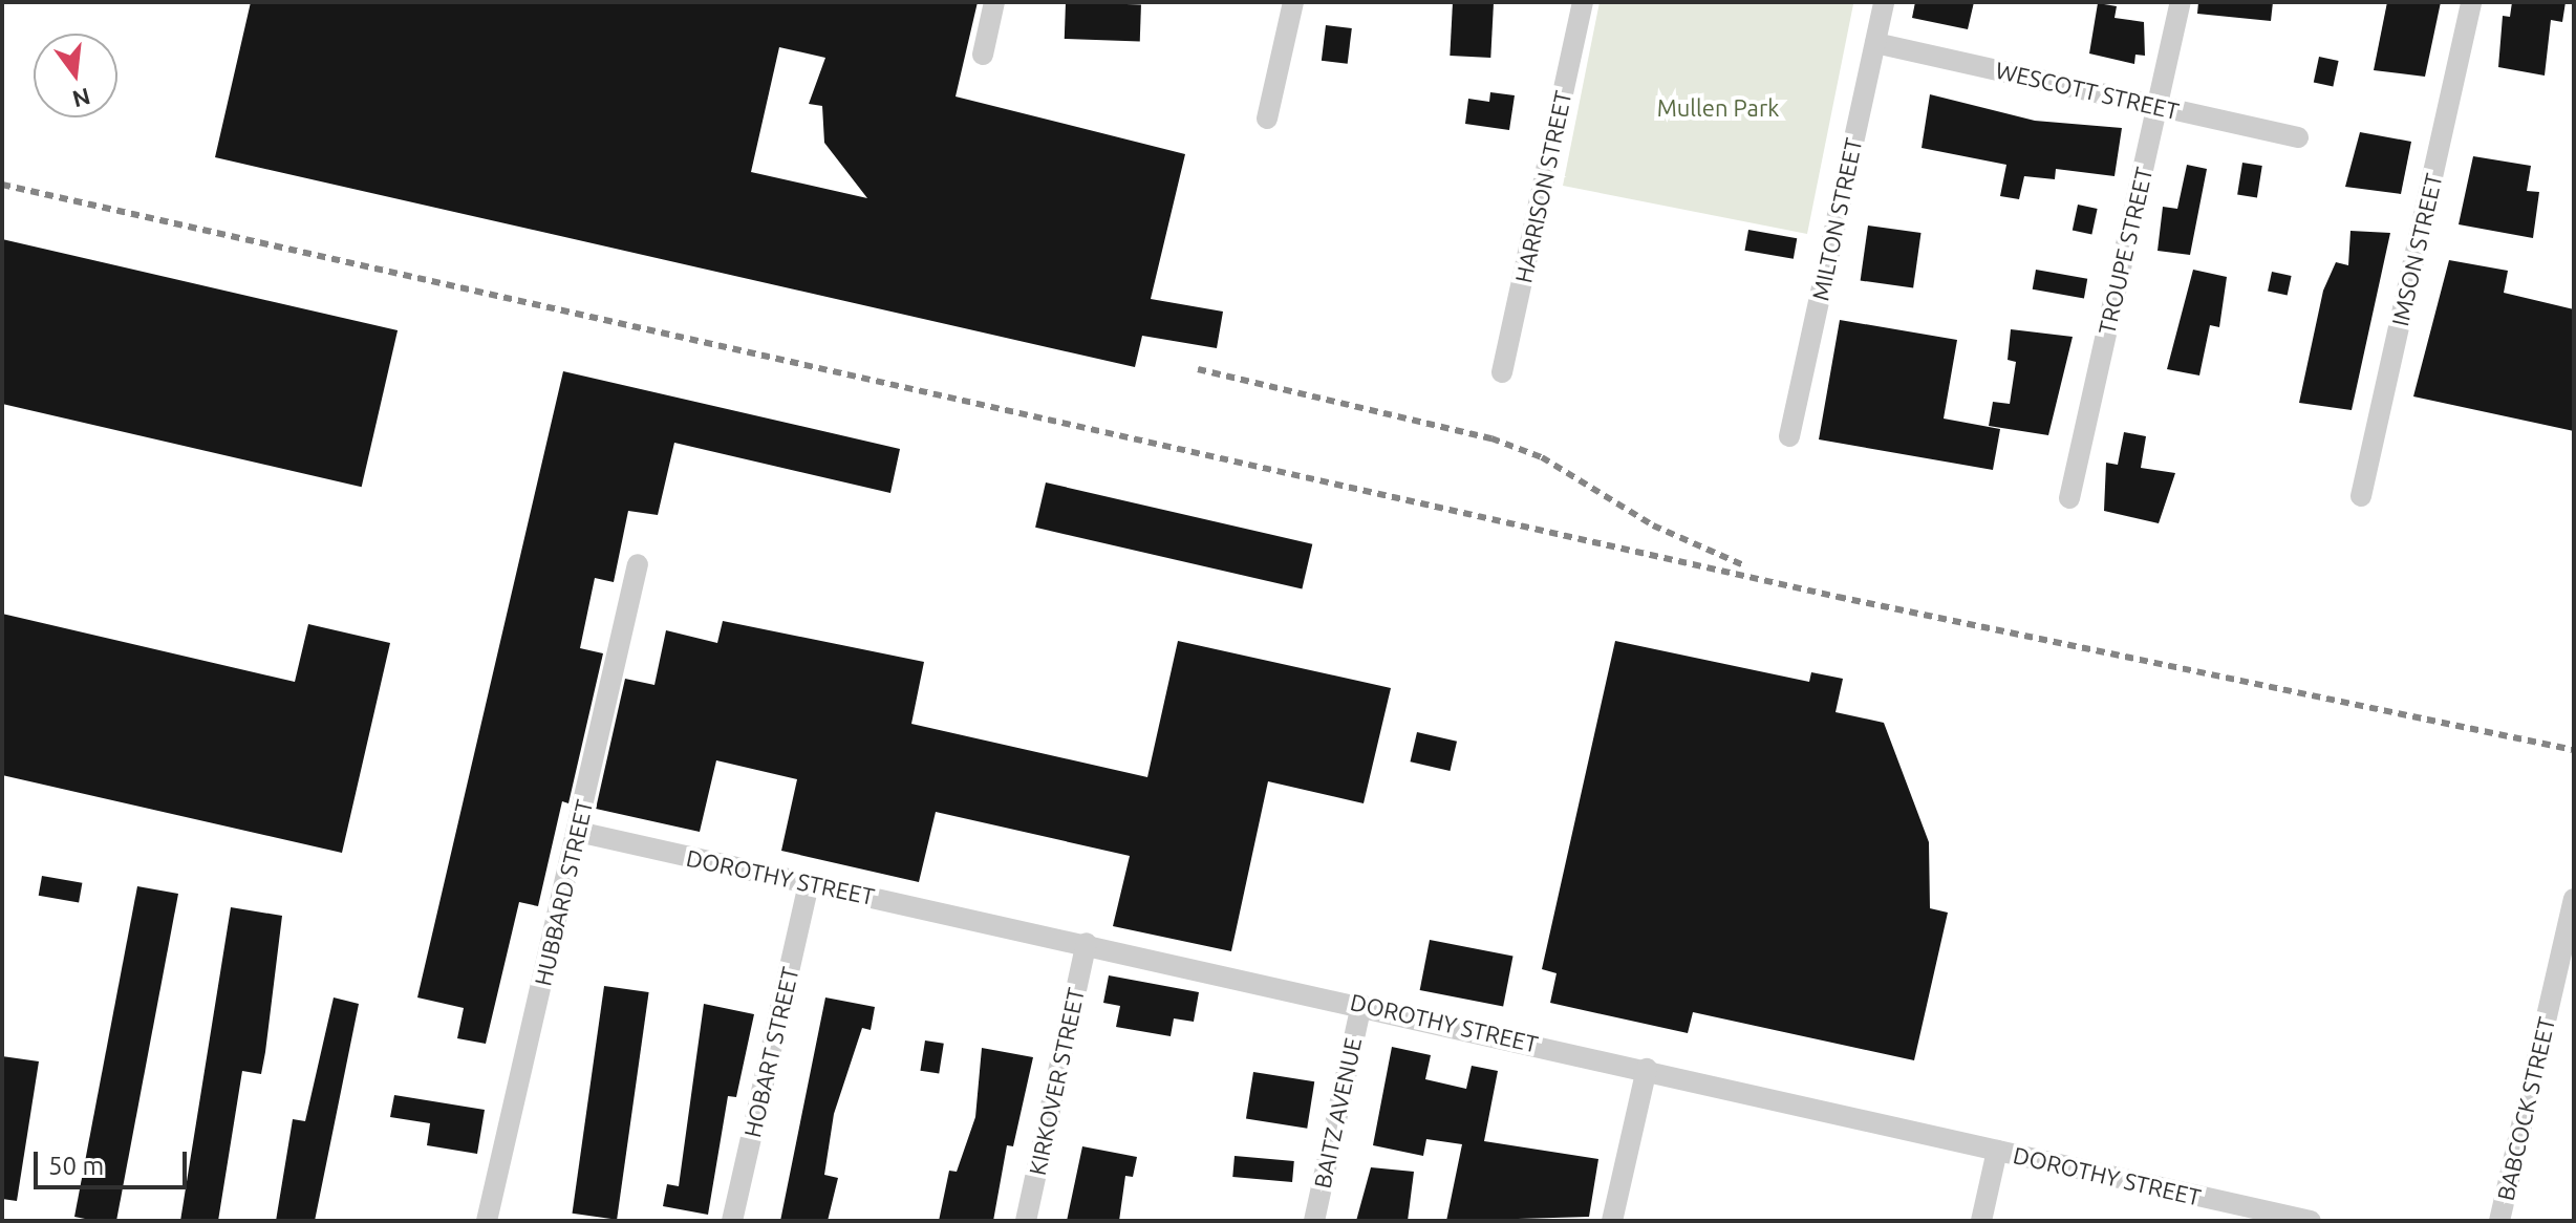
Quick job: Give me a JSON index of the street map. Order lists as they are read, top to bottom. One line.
{"streets":{"street":["WESCOTT STREET","HARRISON STREET","MILTON STREET","IMSON STREET","TROUPE STREET","DOROTHY STREET","HUBBARD STREET","HOBART STREET","KIRKOVER STREET","BABCOCK STREET","BAITZ AVENUE"]},"crossings":[["WESCOTT STREET","MILTON STREET"],["WESCOTT STREET","TROUPE STREET"],["DOROTHY STREET","HUBBARD STREET"],["DOROTHY STREET","HOBART STREET"],["DOROTHY STREET","KIRKOVER STREET"],["DOROTHY STREET","BAITZ AVENUE"]],"parks":["Mullen Park"],"scale_bar":"50 m","north":"bottom"}
